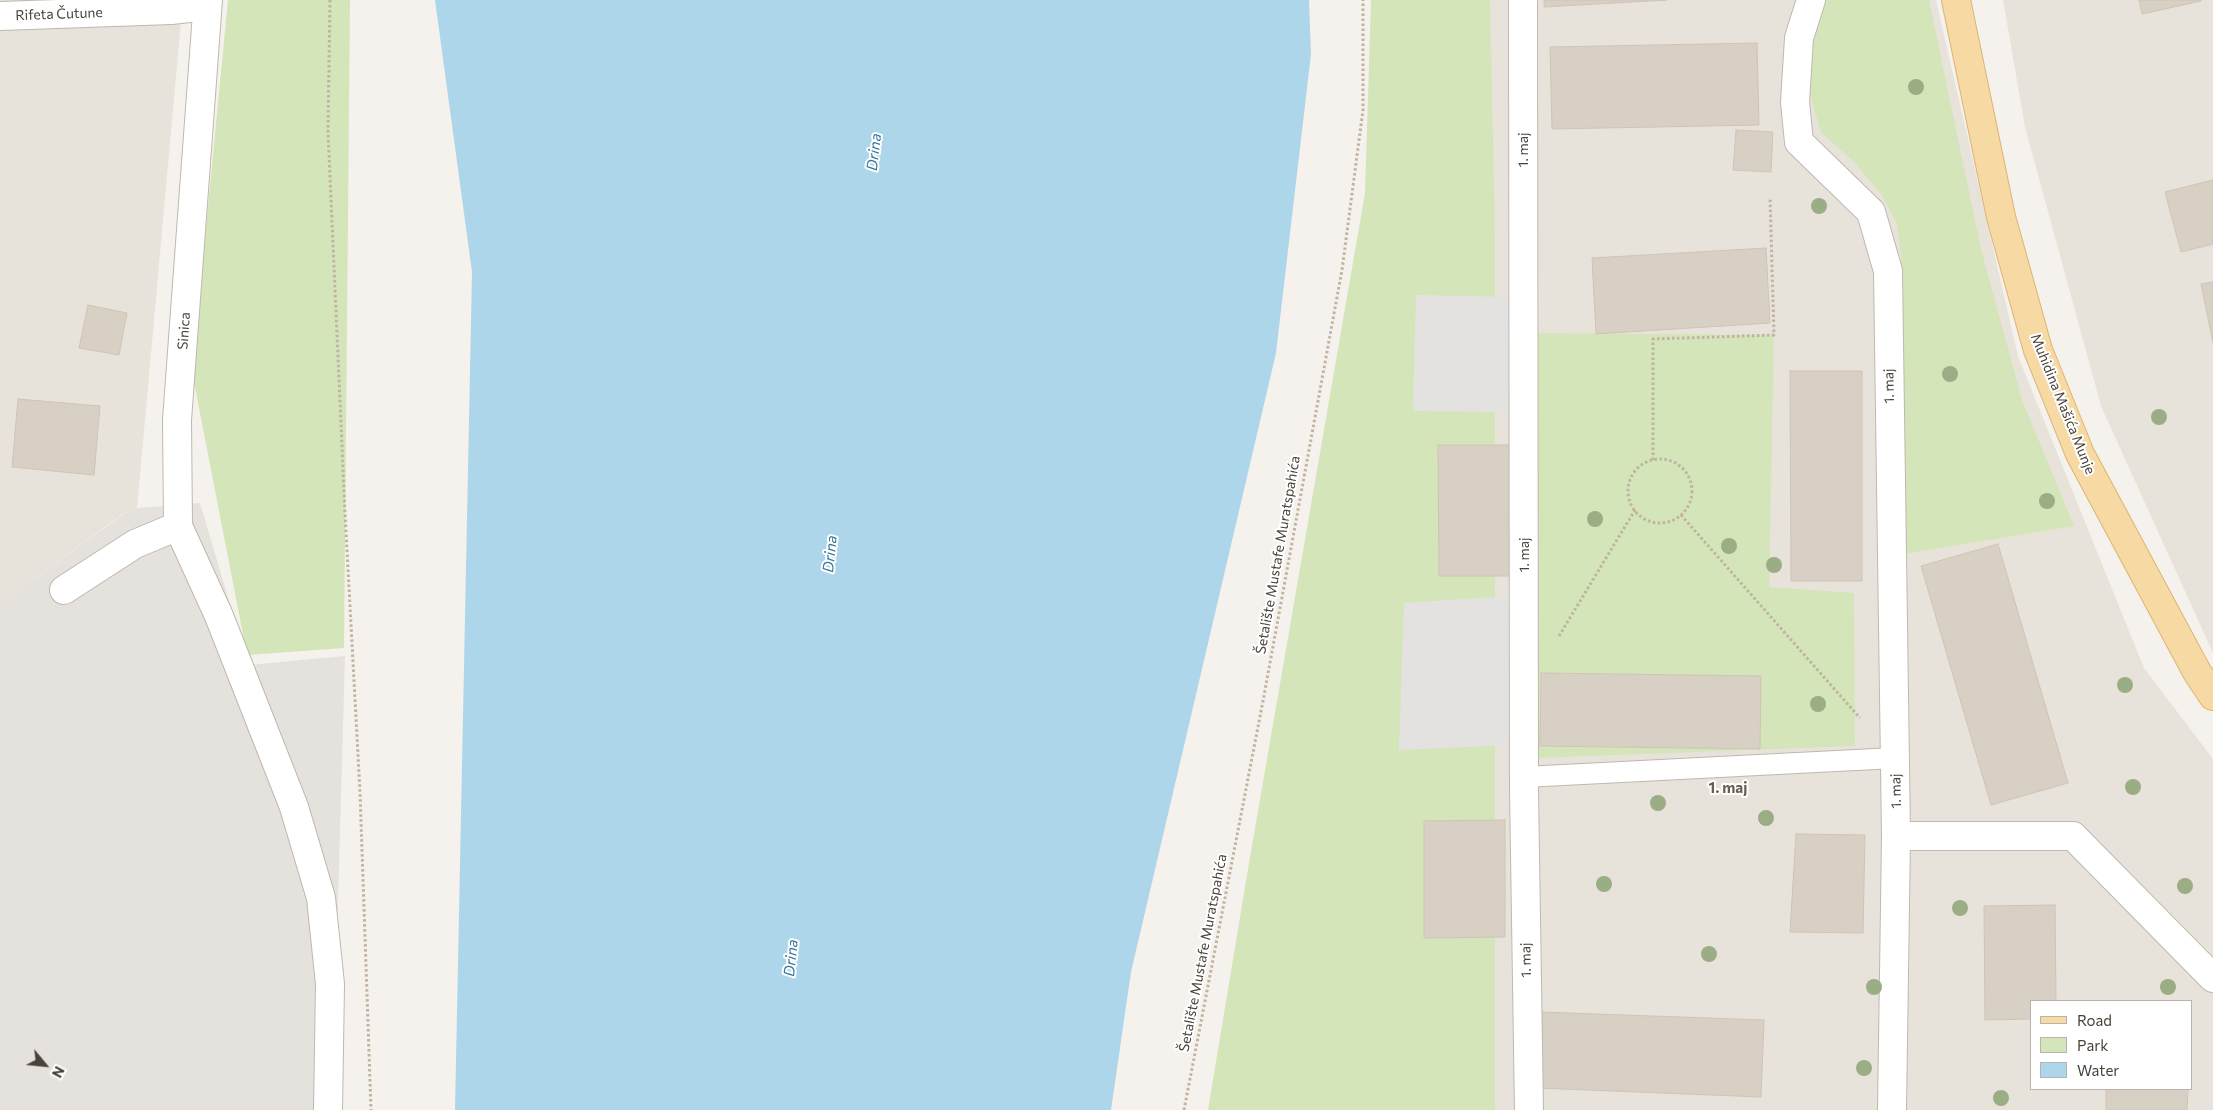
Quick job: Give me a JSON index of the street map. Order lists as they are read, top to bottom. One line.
{"streets":{"main road":["Muhidina Mašića Munje"],"street":["Rifeta Čutune","1. maj","Sinica"],"path":["Šetalište Mustafe Muratspahića"]},"crossings":[["Rifeta Čutune","Sinica"]],"districts":["1. maj"],"water":["Drina"],"legend":["Road","Park","Water"],"north":"bottom right"}
